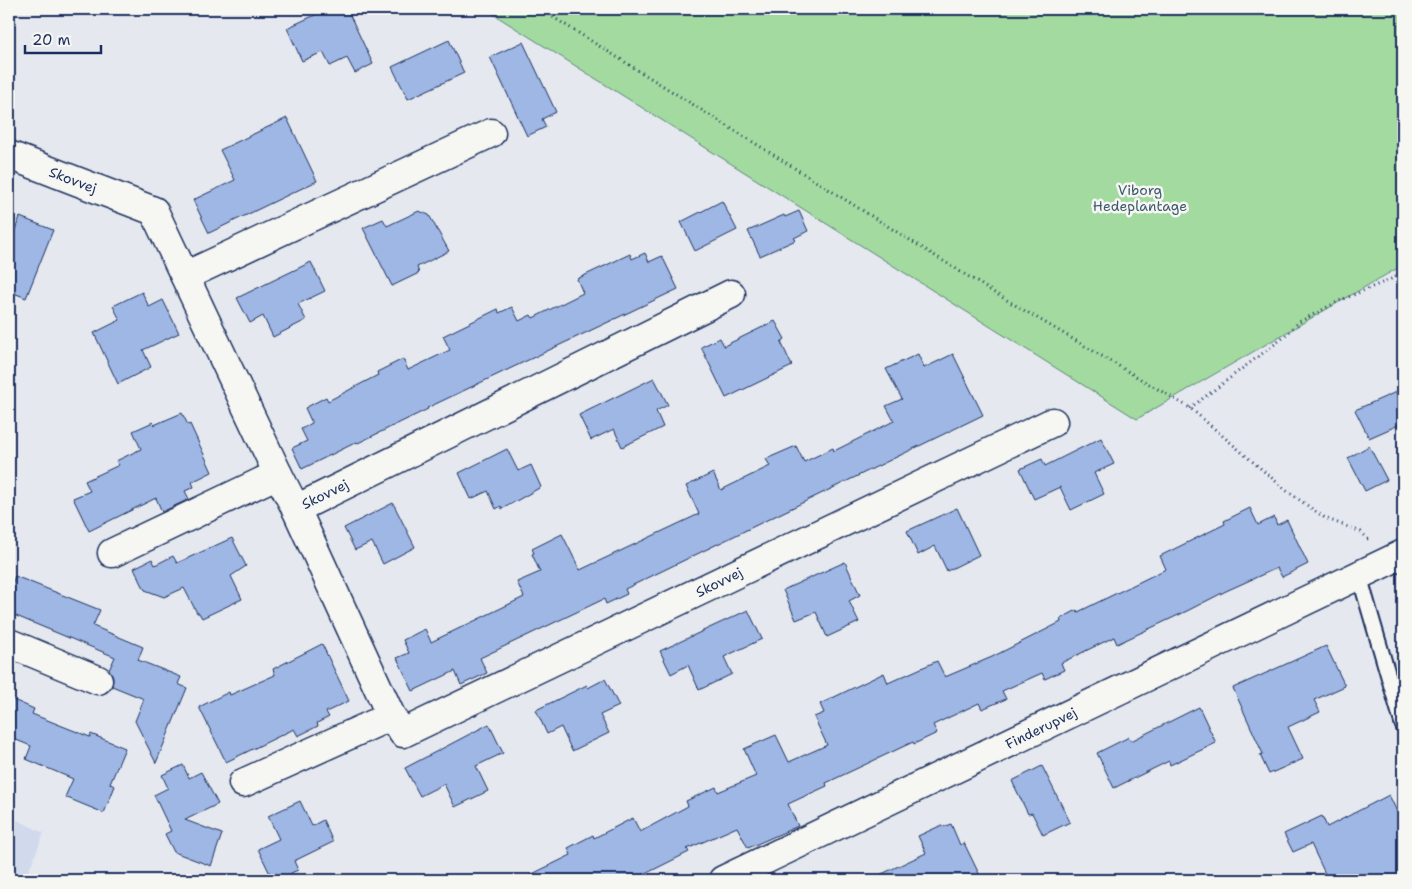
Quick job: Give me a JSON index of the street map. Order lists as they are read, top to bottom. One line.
{"streets":{"street":["Skovvej","Finderupvej"]},"parks":["Viborg Hedeplantage"],"scale_bar":"20 m"}
